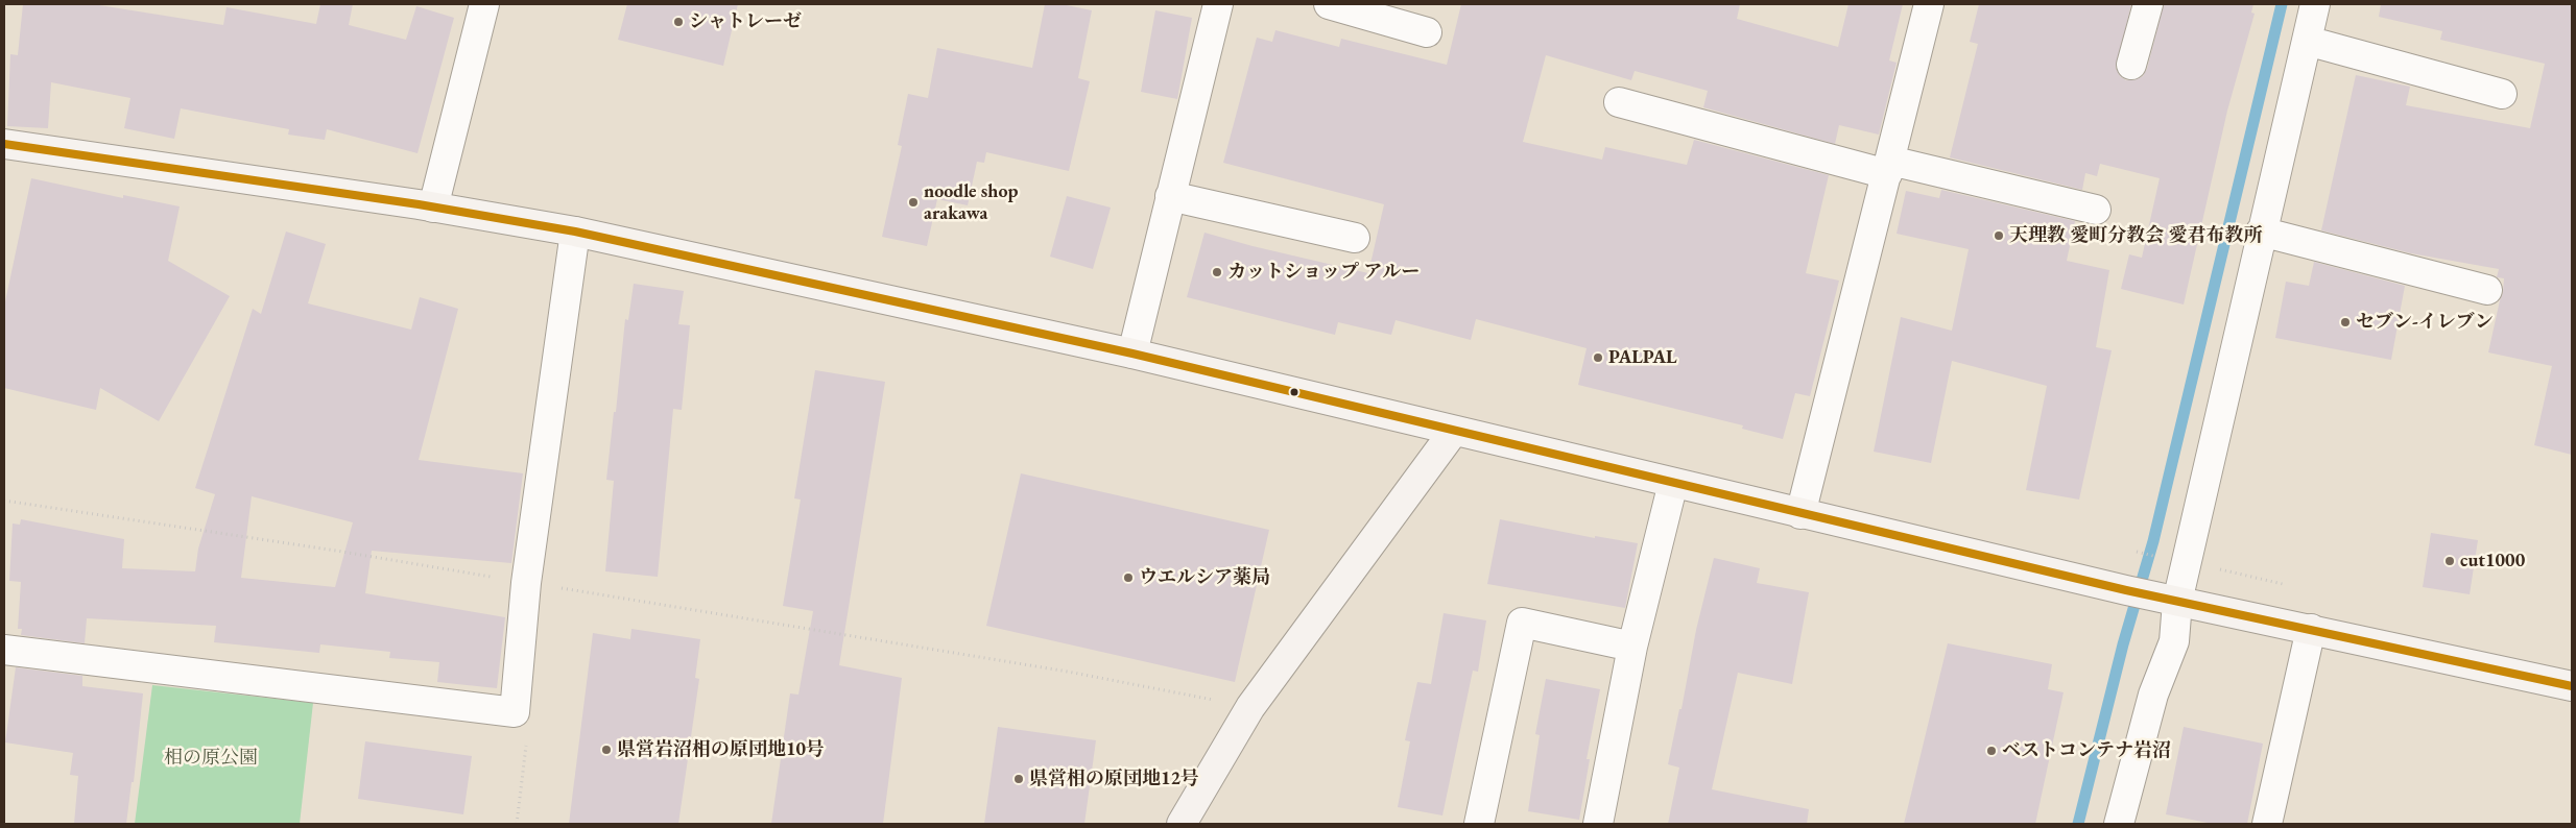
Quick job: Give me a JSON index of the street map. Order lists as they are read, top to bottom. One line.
{"parks":["相の原公園"],"places":["シャトレーゼ","noodle shop arakawa","天理教 愛町分教会 愛君布教所","カットショップ アルー","セブン-イレブン","PALPAL","cut1000","ウエルシア薬局","県営岩沼相の原団地10号","ベストコンテナ岩沼","県営相の原団地12号"]}
